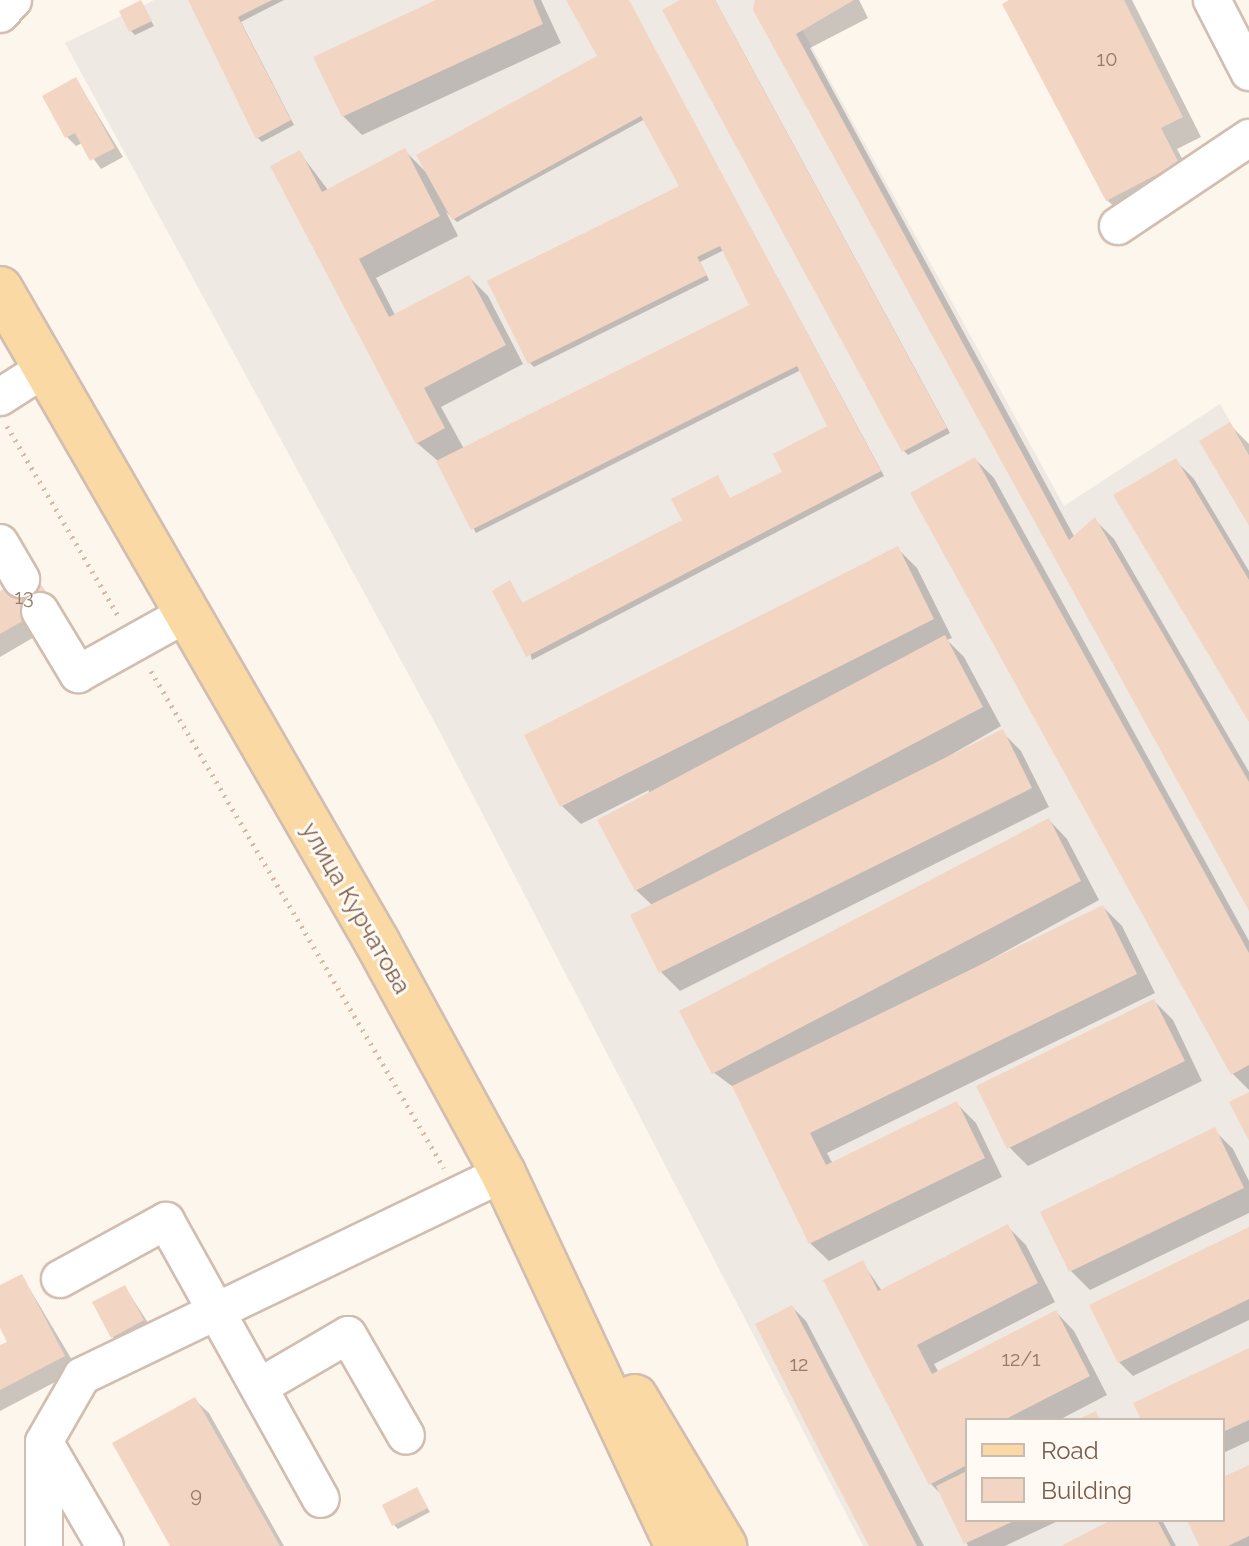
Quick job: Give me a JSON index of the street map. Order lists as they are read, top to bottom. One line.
{"streets":{"main road":["улица Курчатова"]},"house_numbers":["10","13","12/1","12","9"],"legend":["Road","Building"]}
